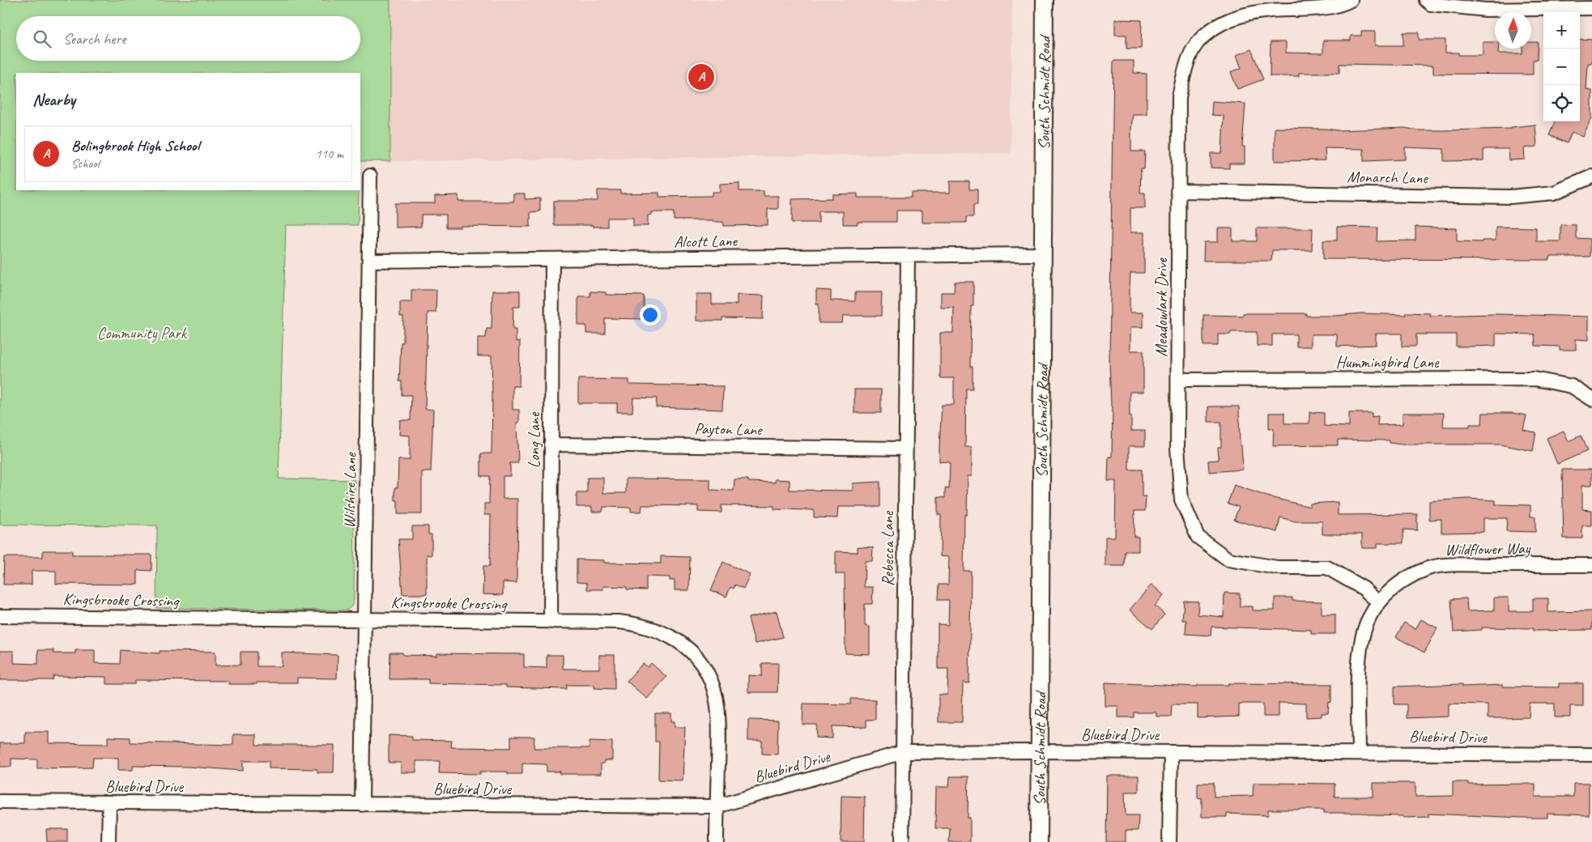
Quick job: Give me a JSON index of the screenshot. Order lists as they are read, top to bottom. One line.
{"streets":{"street":["South Schmidt Road","Monarch Lane","Alcott Lane","Meadowlark Drive","Hummingbird Lane","Payton Lane","Long Lane","Wilshire Lane","Rebecca Lane","Wildflower Way","Kingsbrooke Crossing","Bluebird Drive"]},"crossings":[["South Schmidt Road","Alcott Lane"],["South Schmidt Road","Bluebird Drive"],["Monarch Lane","Meadowlark Drive"],["Alcott Lane","Long Lane"],["Alcott Lane","Wilshire Lane"],["Alcott Lane","Rebecca Lane"],["Meadowlark Drive","Hummingbird Lane"],["Meadowlark Drive","Wildflower Way"],["Payton Lane","Long Lane"],["Payton Lane","Rebecca Lane"],["Long Lane","Kingsbrooke Crossing"],["Wilshire Lane","Kingsbrooke Crossing"],["Wilshire Lane","Bluebird Drive"],["Rebecca Lane","Bluebird Drive"],["Wildflower Way","Bluebird Drive"],["Kingsbrooke Crossing","Bluebird Drive"]],"parks":["Community Park"],"north":"top","page":{"map_buttons":["+","−"],"search":"Search here","pins":"A","heading":"Nearby","list":[{"mark":"A","name":"Bolingbrook High School","note":"School","value":"110 m"}]}}
